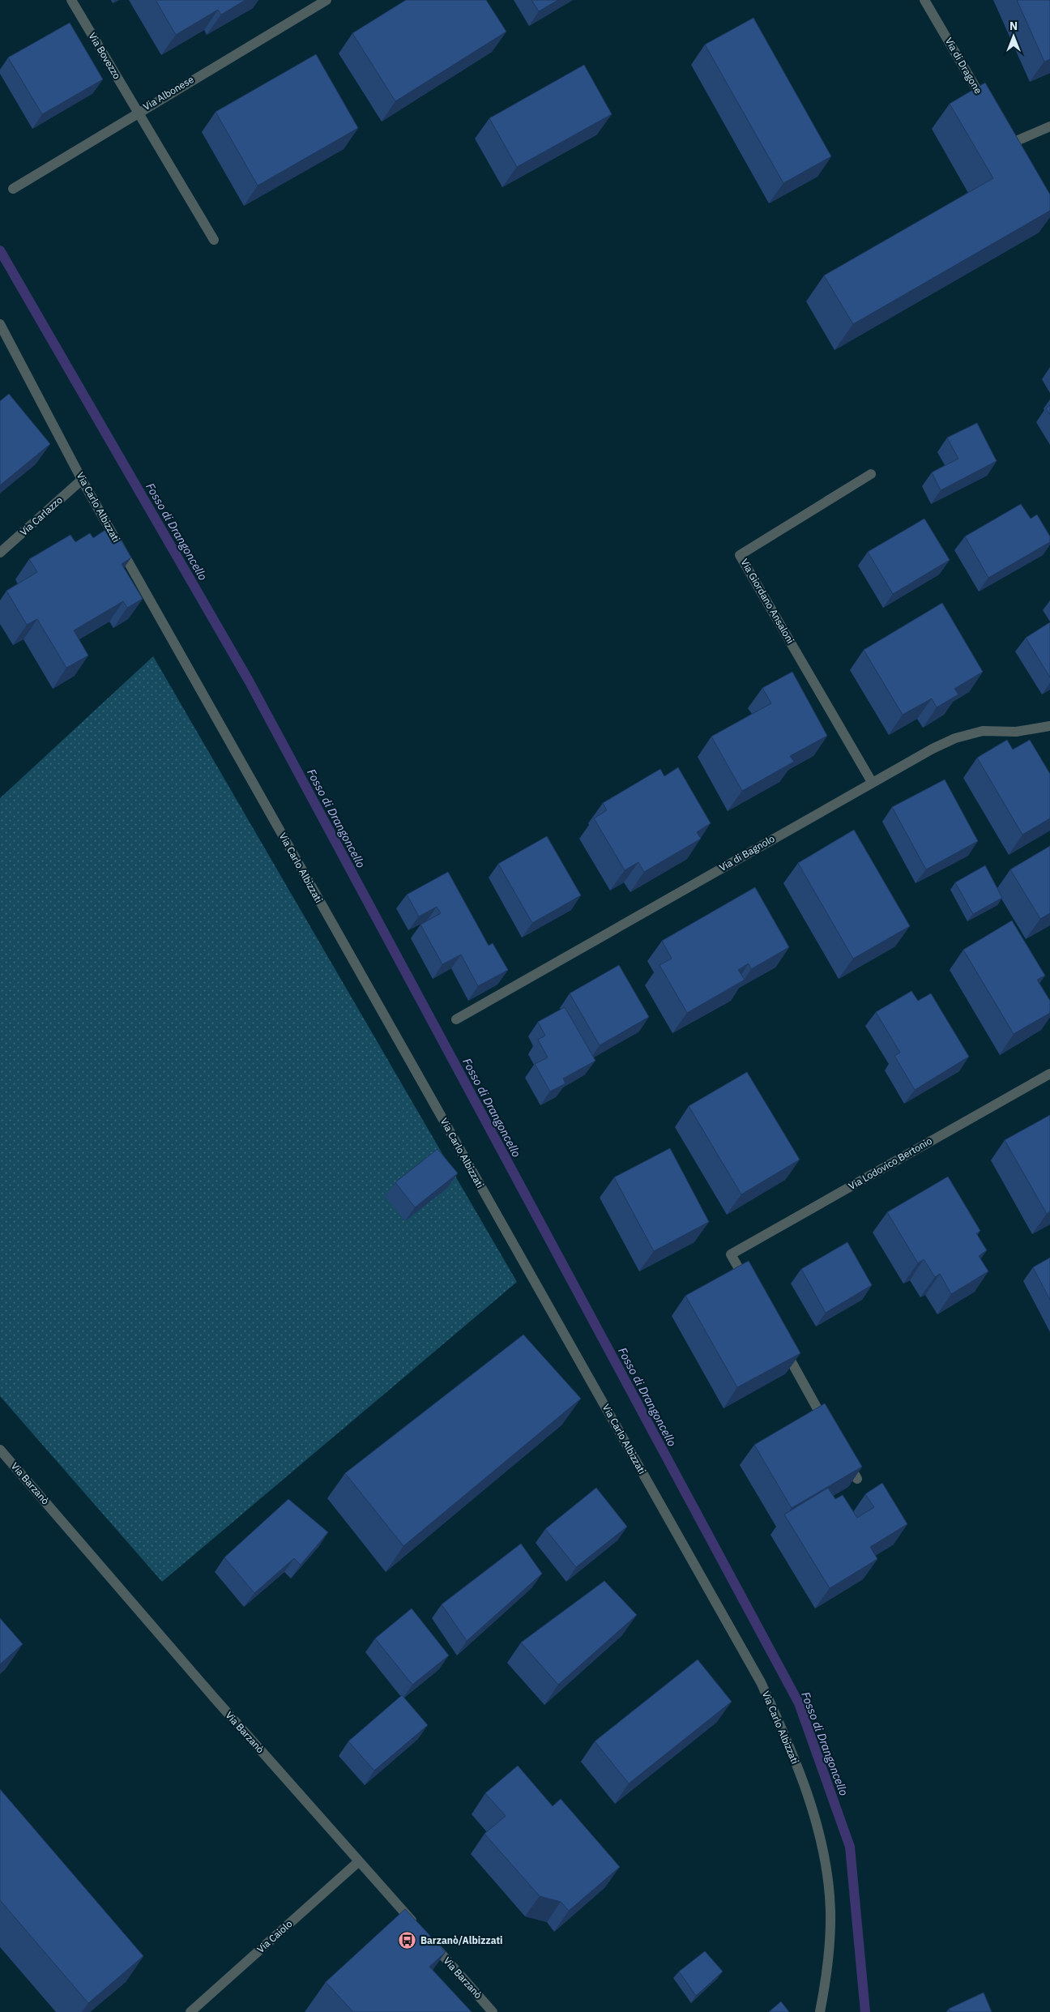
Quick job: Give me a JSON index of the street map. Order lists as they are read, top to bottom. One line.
{"streets":{"street":["Via Bovezzo","Via di Dragone","Via Albonese","Via Carlo Albizzati","Via Carlazzo","Via Giordano Ansaloni","Via di Bagnolo","Via Lodovico Bertonio","Via Barzanò","Via Caiolo"]},"crossings":[["Via Bovezzo","Via Albonese"],["Via Carlo Albizzati","Via Carlazzo"],["Via Giordano Ansaloni","Via di Bagnolo"],["Via Barzanò","Via Caiolo"]],"water":["Fosso di Drangoncello"],"places":{"bus stop":["Barzanò/Albizzati"]},"north":"top"}
